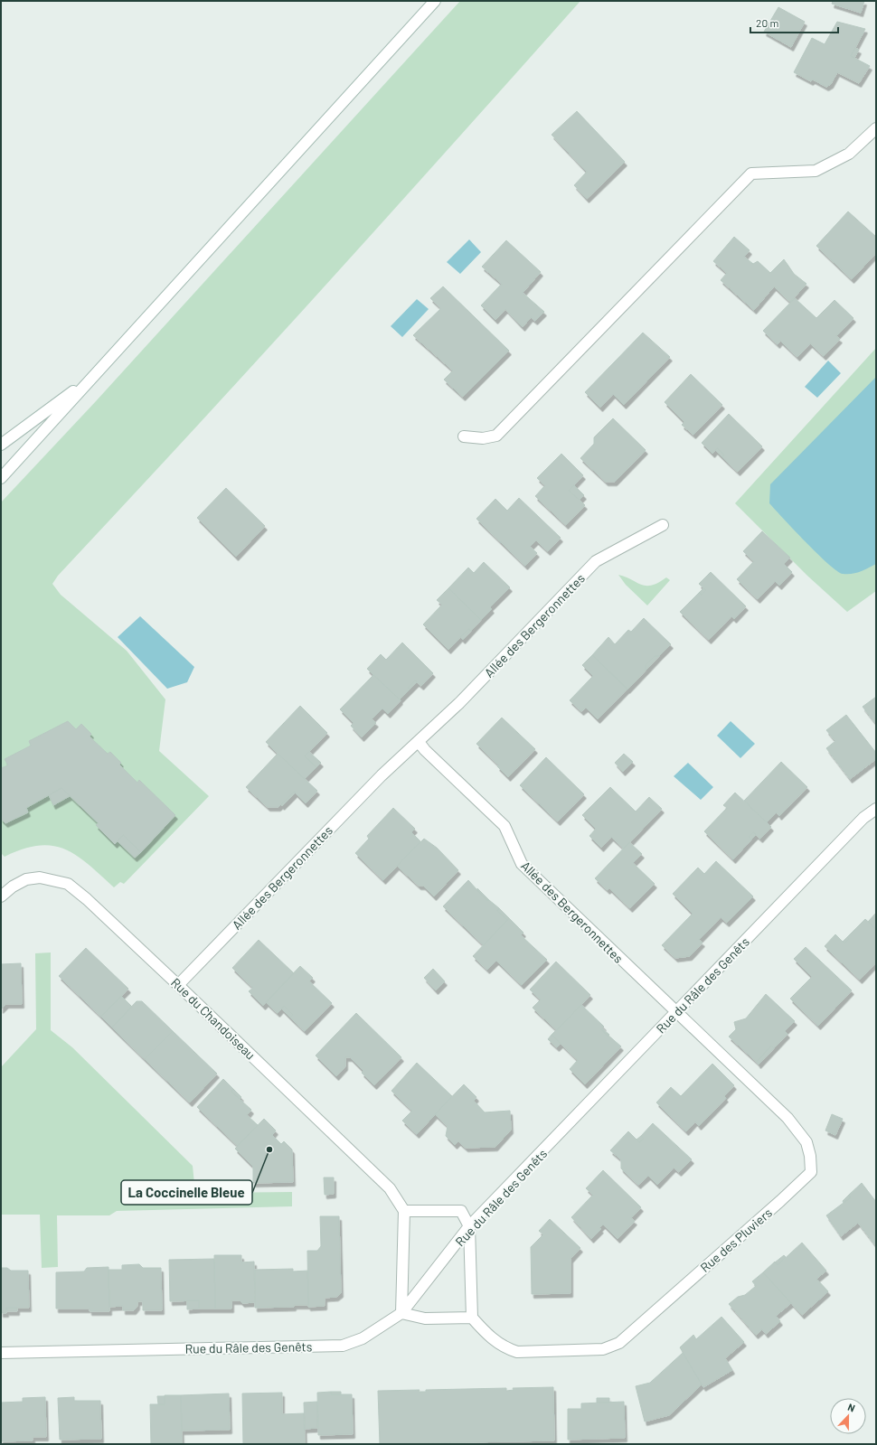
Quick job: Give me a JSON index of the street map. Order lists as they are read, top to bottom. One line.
{"streets":{"street":["Allée des Bergeronnettes","Rue du Râle des Genêts","Rue du Chandoiseau","Rue des Pluviers"]},"crossings":[["Allée des Bergeronnettes","Rue du Râle des Genêts"],["Allée des Bergeronnettes","Rue du Chandoiseau"],["Allée des Bergeronnettes","Rue des Pluviers"],["Rue du Râle des Genêts","Rue des Pluviers"]],"places":["La Coccinelle Bleue"],"scale_bar":"20 m","north":"top"}
